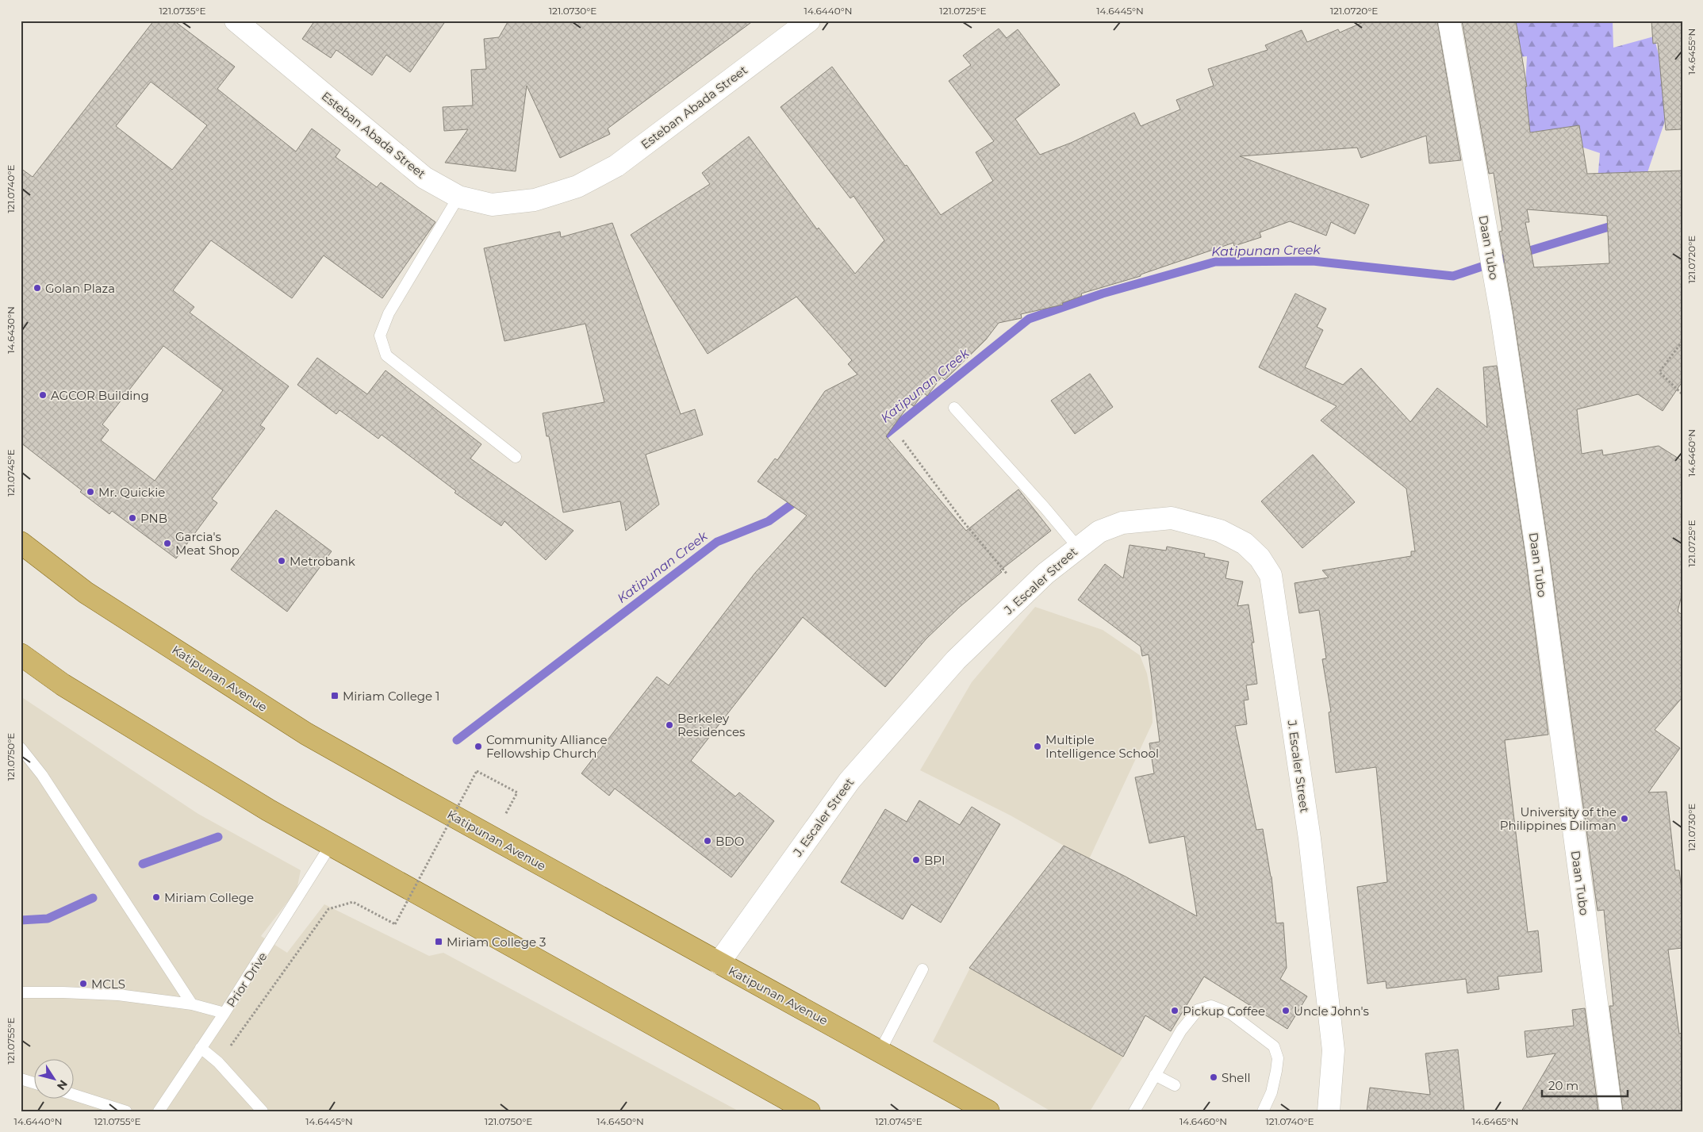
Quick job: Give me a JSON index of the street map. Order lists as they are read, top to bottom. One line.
{"streets":{"main road":["Katipunan Avenue"],"street":["Esteban Abada Street","Daan Tubo","J. Escaler Street"],"lane":["Prior Drive"]},"crossings":[["J. Escaler Street","Katipunan Avenue"]],"water":["Katipunan Creek"],"places":{"other":["Golan Plaza","AGCOR Building","Mr. Quickie","PNB","Garcia's Meat Shop","Metrobank","Berkeley Residences","Community Alliance Fellowship Church","Multiple Intelligence School","University of the Philippines Diliman","BDO","BPI","Miriam College","MCLS","Pickup Coffee","Uncle John's","Shell"],"transit":["Miriam College 1","Miriam College 3"]},"scale_bar":"20 m","north":"bottom right","coordinates":["121.0735°E","121.0730°E","14.6440°N","121.0725°E","14.6445°N","121.0720°E","14.6455°N","121.0740°E","14.6430°N","14.6460°N","121.0745°E","121.0750°E","121.0755°E","14.6450°N","14.6465°N"]}
